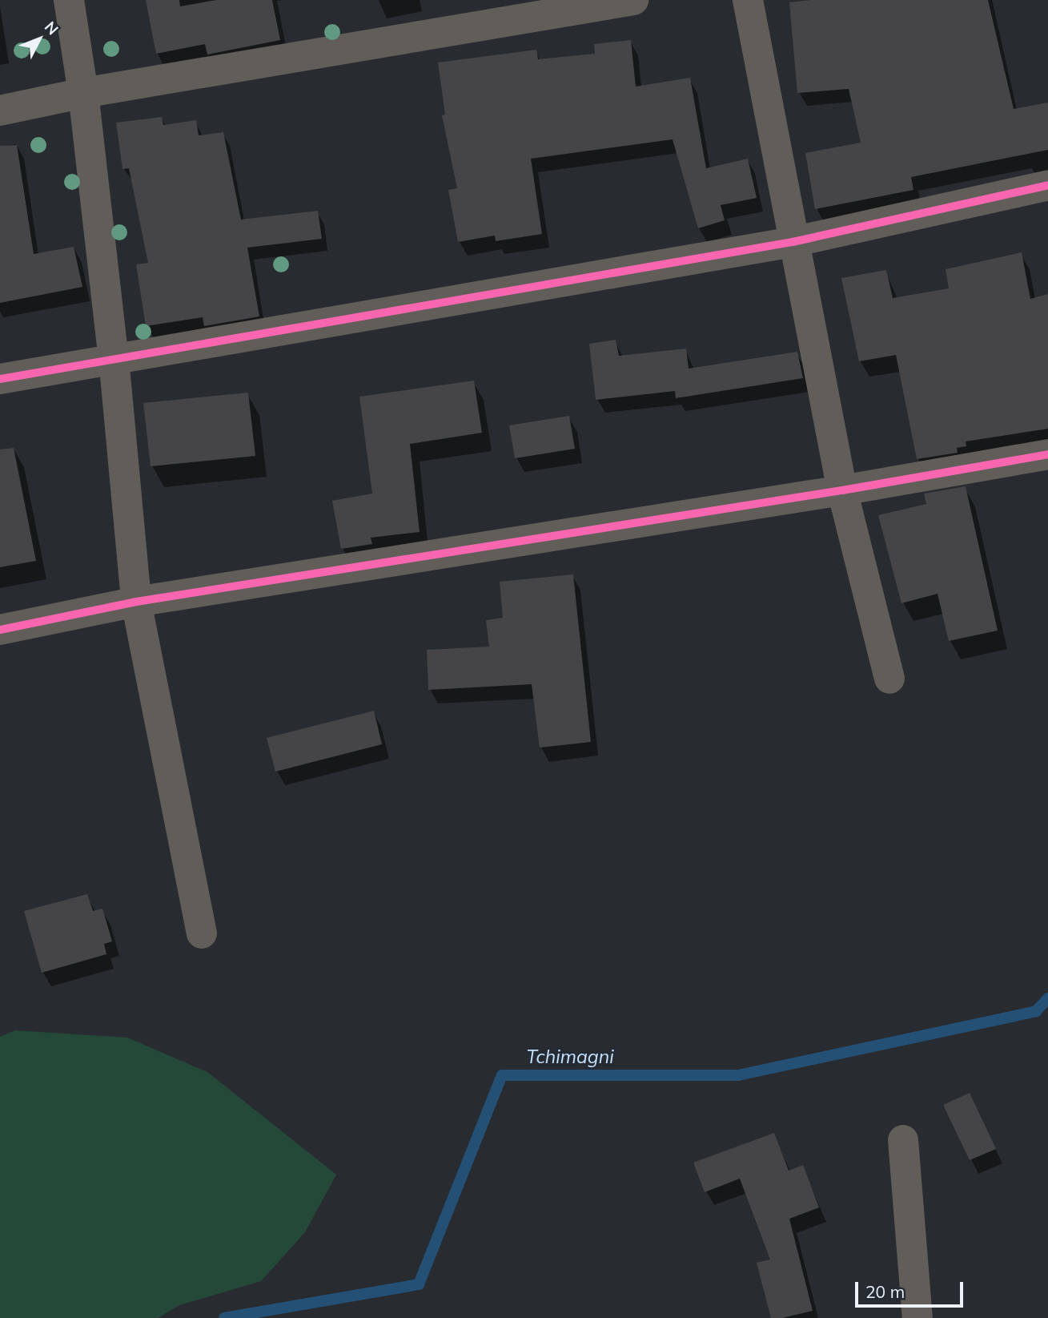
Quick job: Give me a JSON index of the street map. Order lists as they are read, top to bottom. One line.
{"water":["Tchimagni"],"scale_bar":"20 m","north":"top right"}
